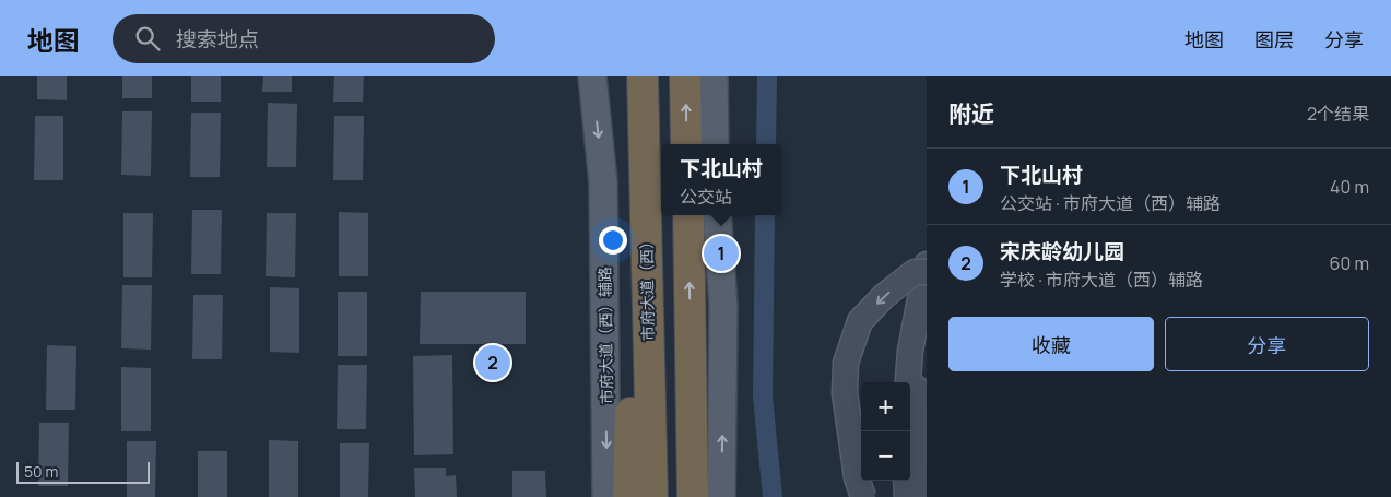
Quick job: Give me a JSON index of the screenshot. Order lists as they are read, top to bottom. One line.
{"streets":{"highway":["市府大道（西）"],"main road":["市府大道（西）辅路"]},"scale_bar":"50 m","page":{"header":"地图","search":"搜索地点","nav":["地图","图层","分享"],"heading":["附近","2个结果"],"popup":["下北山村","公交站"],"list":[{"mark":"1","name":"下北山村","note":"公交站 · 市府大道（西）辅路","value":"40 m"},{"mark":"2","name":"宋庆龄幼儿园","note":"学校 · 市府大道（西）辅路","value":"60 m"}],"pins":["1","2"],"buttons":["收藏","分享"],"map_buttons":["+","−"],"scale":"50 m"}}
